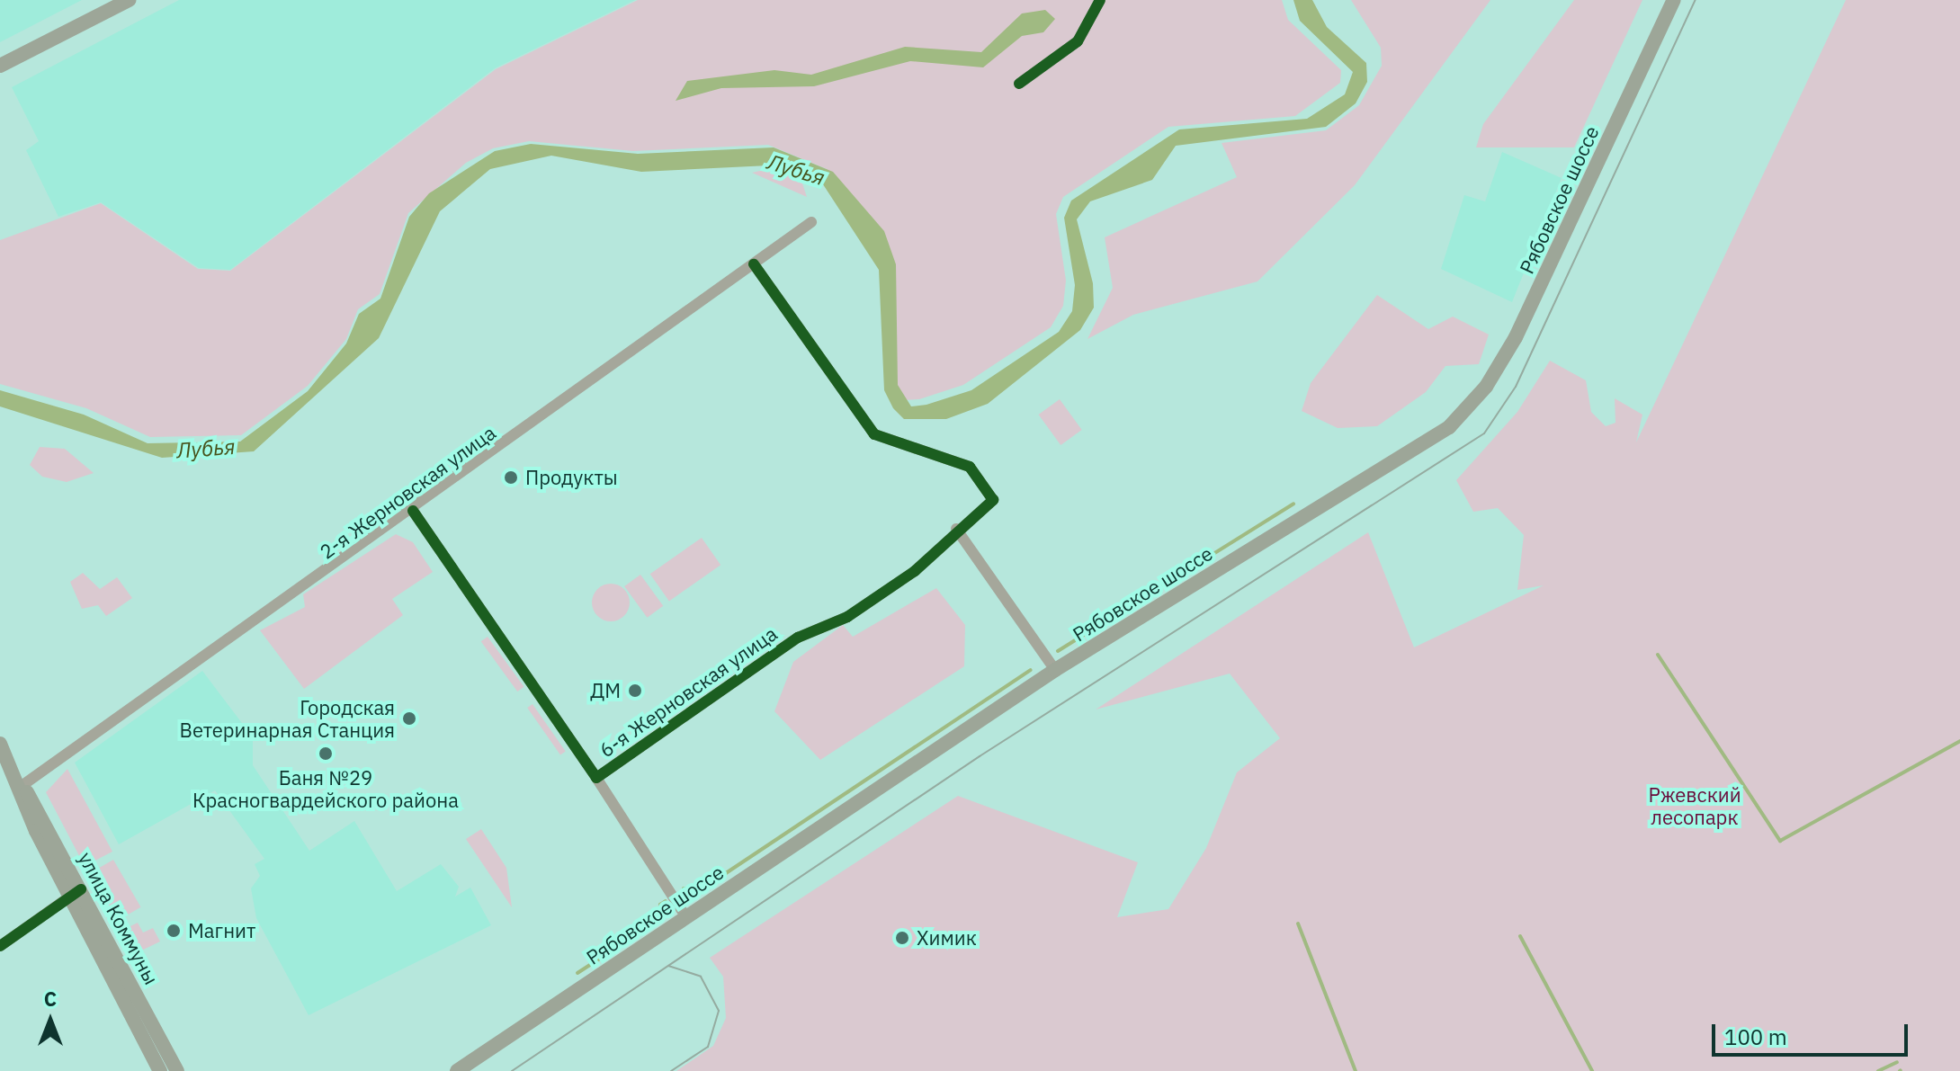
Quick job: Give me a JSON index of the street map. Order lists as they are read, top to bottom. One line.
{"streets":{"main road":["Рябовское шоссе","улица Коммуны"],"street":["2-я Жерновская улица","6-я Жерновская улица"]},"crossings":[["2-я Жерновская улица","6-я Жерновская улица"],["2-я Жерновская улица","улица Коммуны"]],"water":["Лубья"],"parks":["Ржевский лесопарк"],"places":["Продукты","ДМ","Городская Ветеринарная Станция","Баня №29 Красногвардейского района","Магнит","Химик"],"scale_bar":"100 m","north":"top"}
